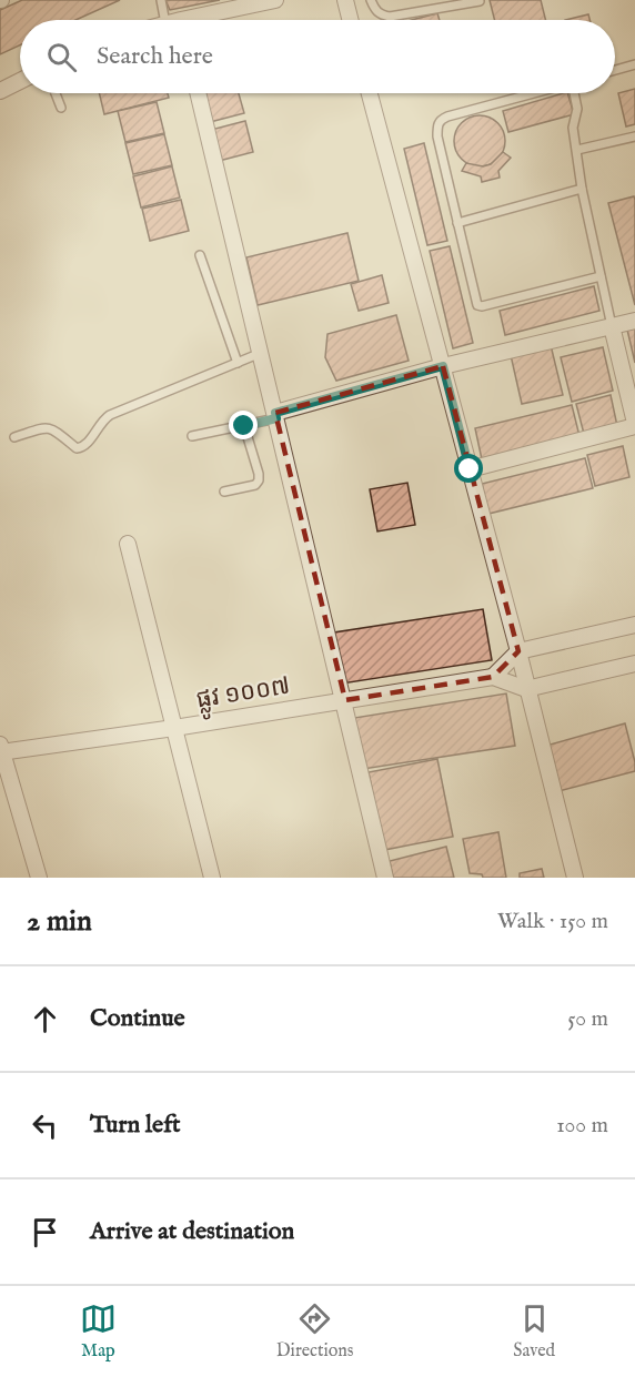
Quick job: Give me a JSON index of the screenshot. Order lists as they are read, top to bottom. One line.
{"streets":{"street":["ផ្លូវ ១០០៧"]},"page":{"search":"Search here","heading":["2 min","Walk · 150 m"],"list":[["Continue","50 m"],["Turn left","100 m"],"Arrive at destination"],"nav":["Map","Directions","Saved"]}}
